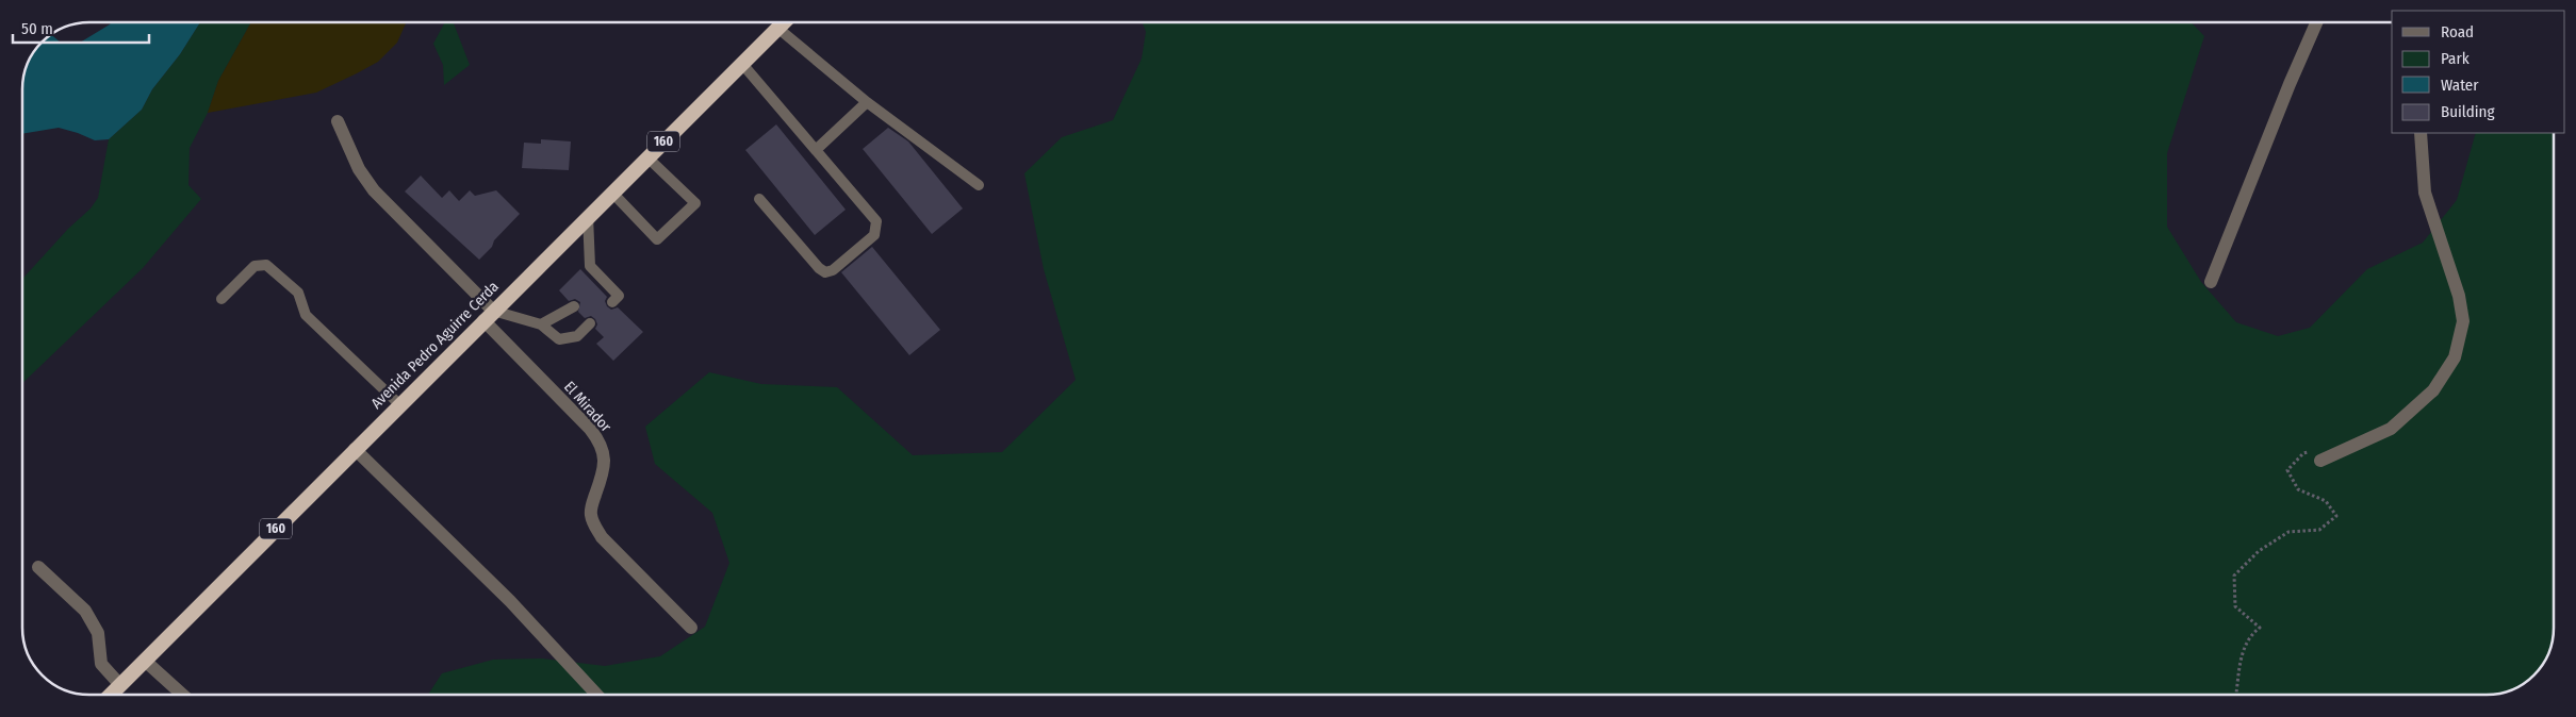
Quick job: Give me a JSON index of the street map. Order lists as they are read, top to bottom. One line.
{"streets":{"highway":["160","Avenida Pedro Aguirre Cerda"],"street":["El Mirador"]},"crossings":[["Avenida Pedro Aguirre Cerda","El Mirador"]],"legend":["Road","Park","Water","Building"],"scale_bar":"50 m"}
